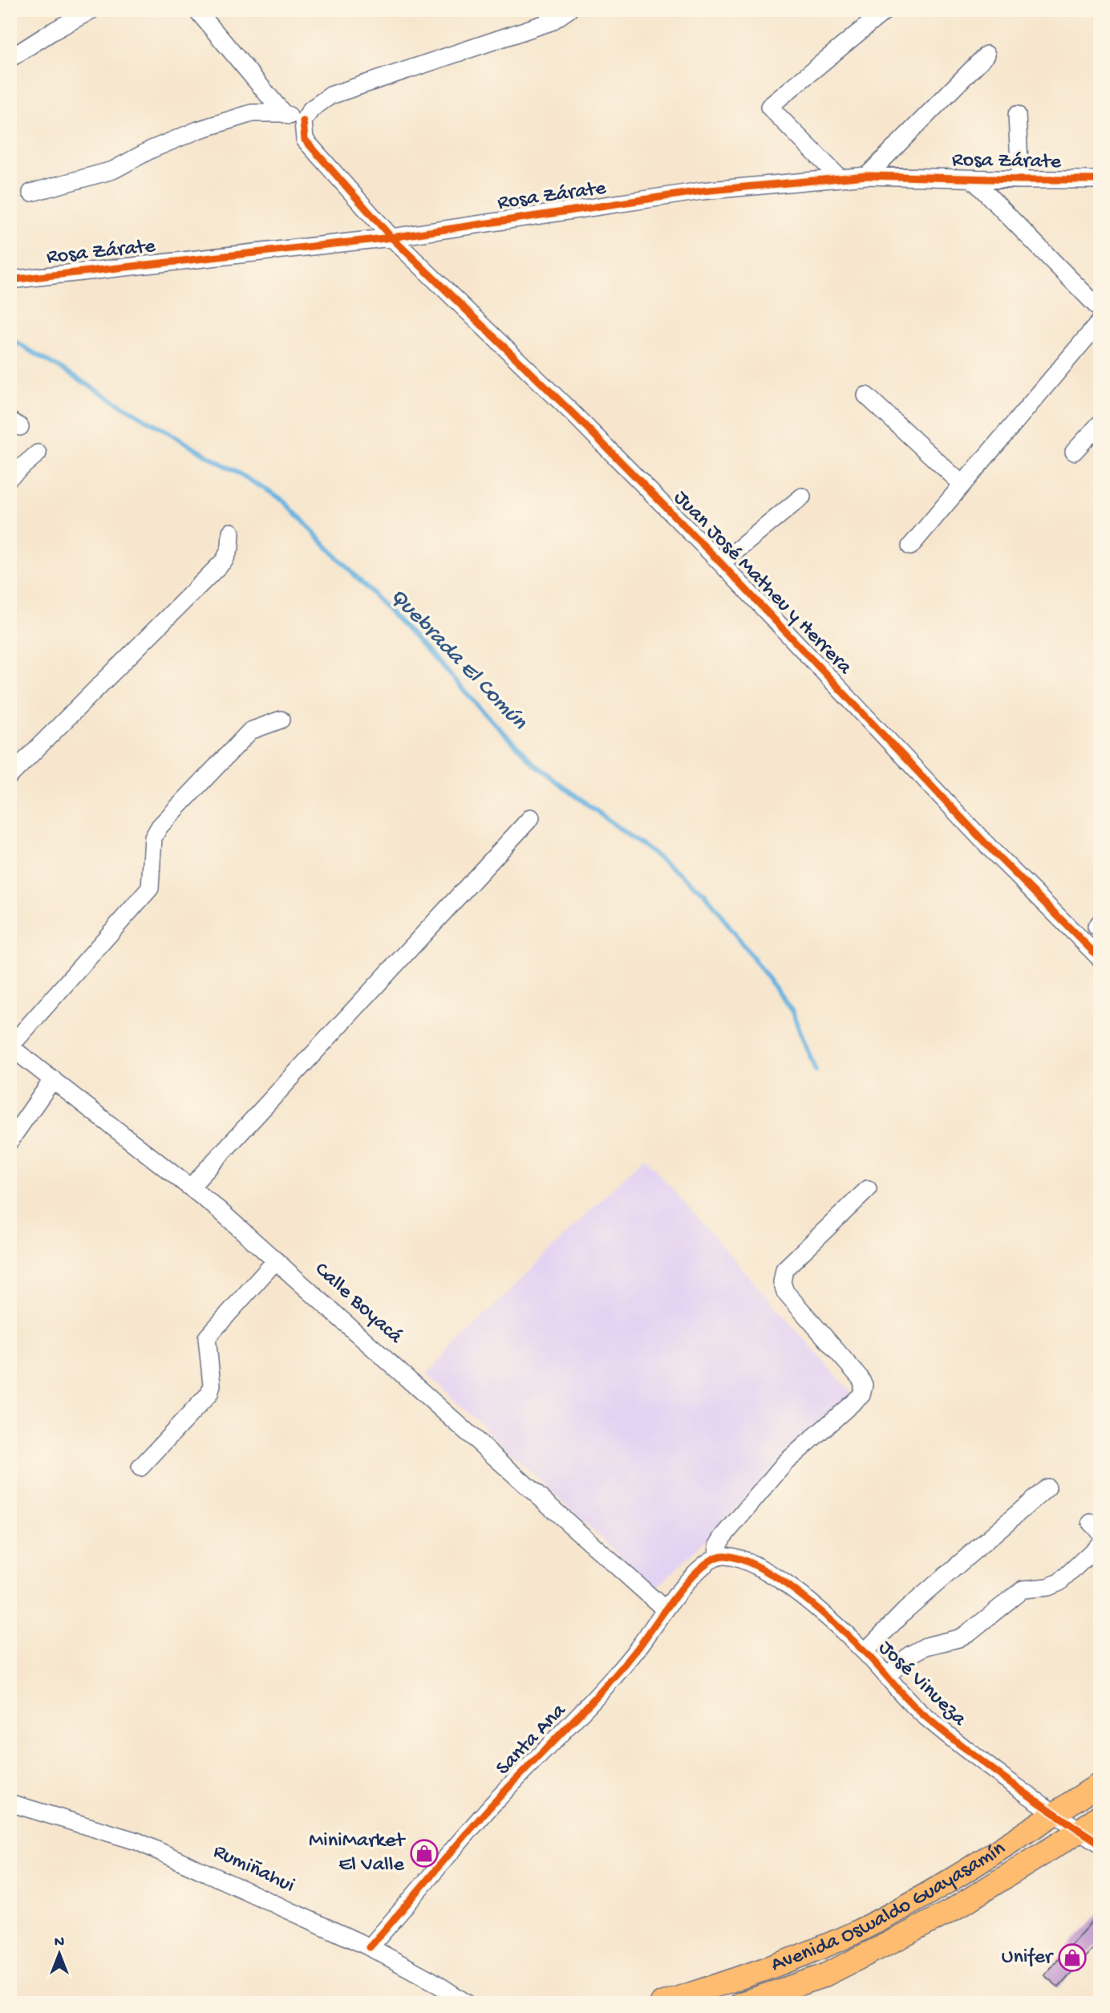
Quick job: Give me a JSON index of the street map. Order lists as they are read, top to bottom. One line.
{"streets":{"main road":["Avenida Oswaldo Guayasamín"],"street":["Rosa Zárate","Juan José Matheu y Herrera","Calle Boyacá","José Vinueza","Santa Ana","Rumiñahui"]},"crossings":[["Rosa Zárate","Juan José Matheu y Herrera"],["Calle Boyacá","Santa Ana"],["José Vinueza","Santa Ana"],["José Vinueza","Avenida Oswaldo Guayasamín"],["Santa Ana","Rumiñahui"]],"water":["Quebrada El Común"],"places":{"shop":["MiniMarket El Valle","Unifer"]},"north":"top"}
